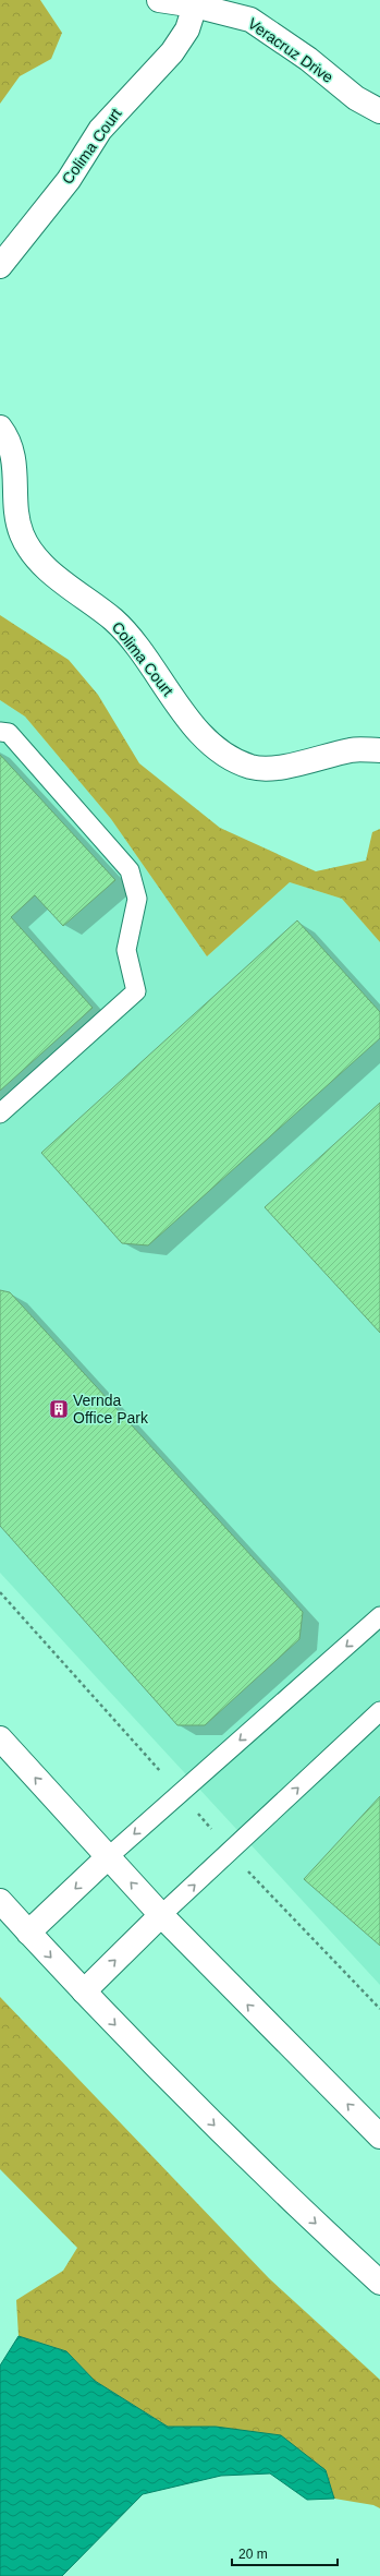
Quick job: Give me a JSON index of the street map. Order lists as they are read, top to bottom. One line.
{"streets":{"main road":["Veracruz Drive","Colima Court"]},"crossings":[["Veracruz Drive","Colima Court"]],"places":{"building":["Vernda Office Park"]},"scale_bar":"20 m"}
